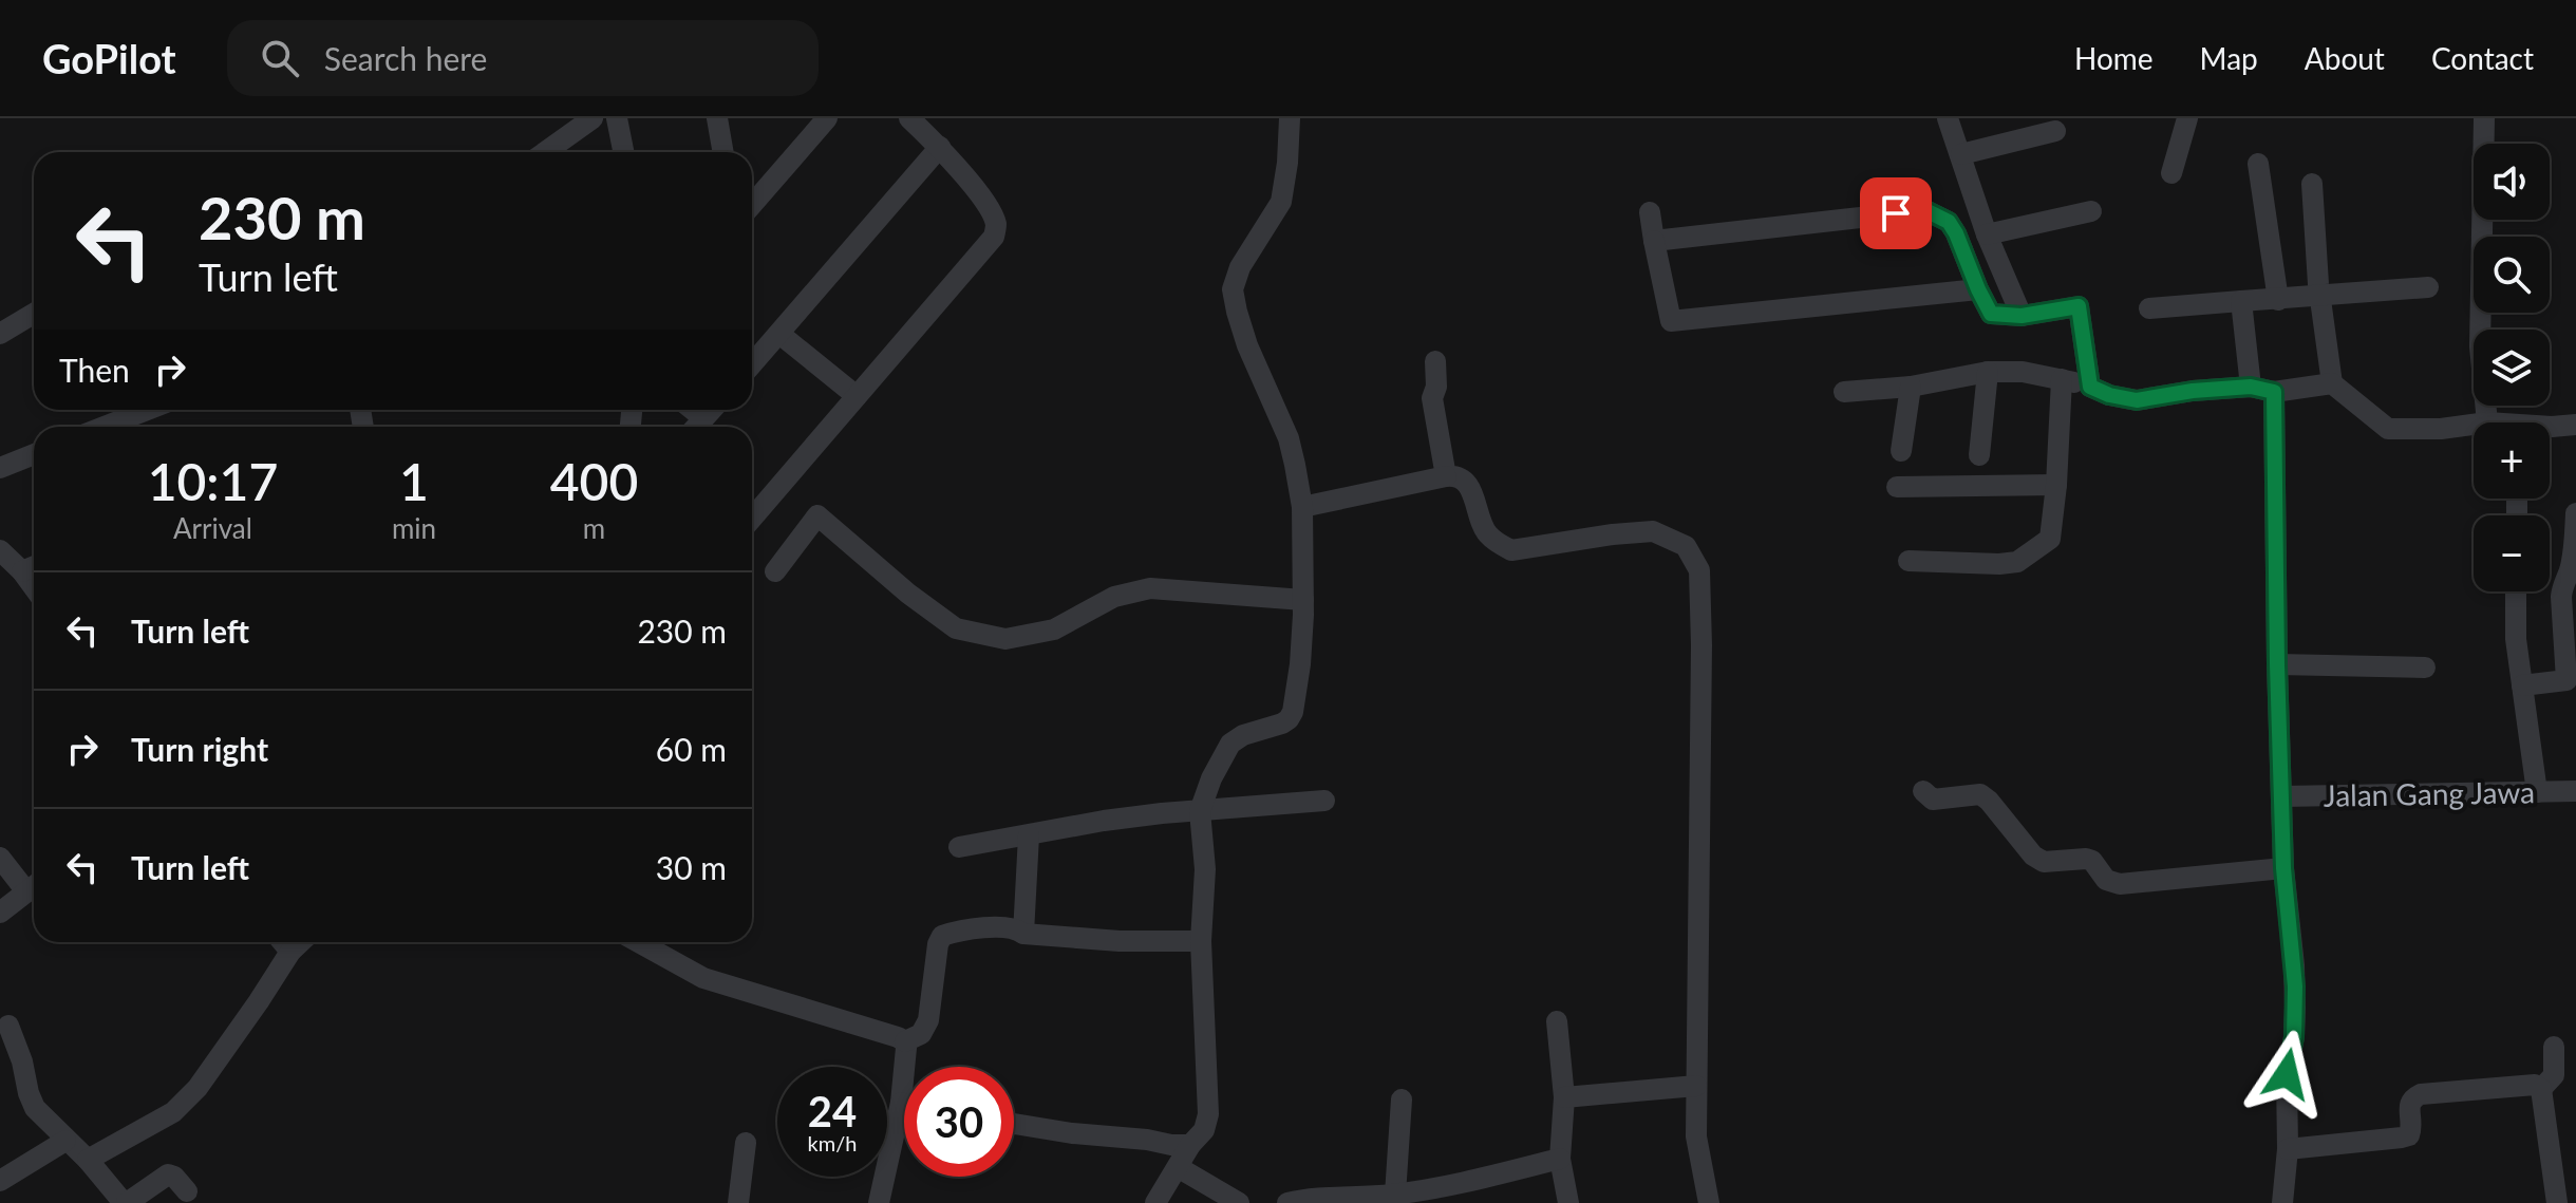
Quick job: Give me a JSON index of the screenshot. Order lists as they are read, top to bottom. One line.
{"streets":{"street":["Jalan Gang Jawa"]},"page":{"header":"GoPilot","search":"Search here","nav":["Home","Map","About","Contact"],"map_buttons":["+","−"],"turn":["230 m","Turn left"],"then":"Then","eta":["10:17","Arrival","1","min","400","m"],"list":[{"name":"Turn left","value":"230 m"},{"name":"Turn right","value":"60 m"},{"name":"Turn left","value":"30 m"}],"speed":"24 km/h","limit":"30"}}
